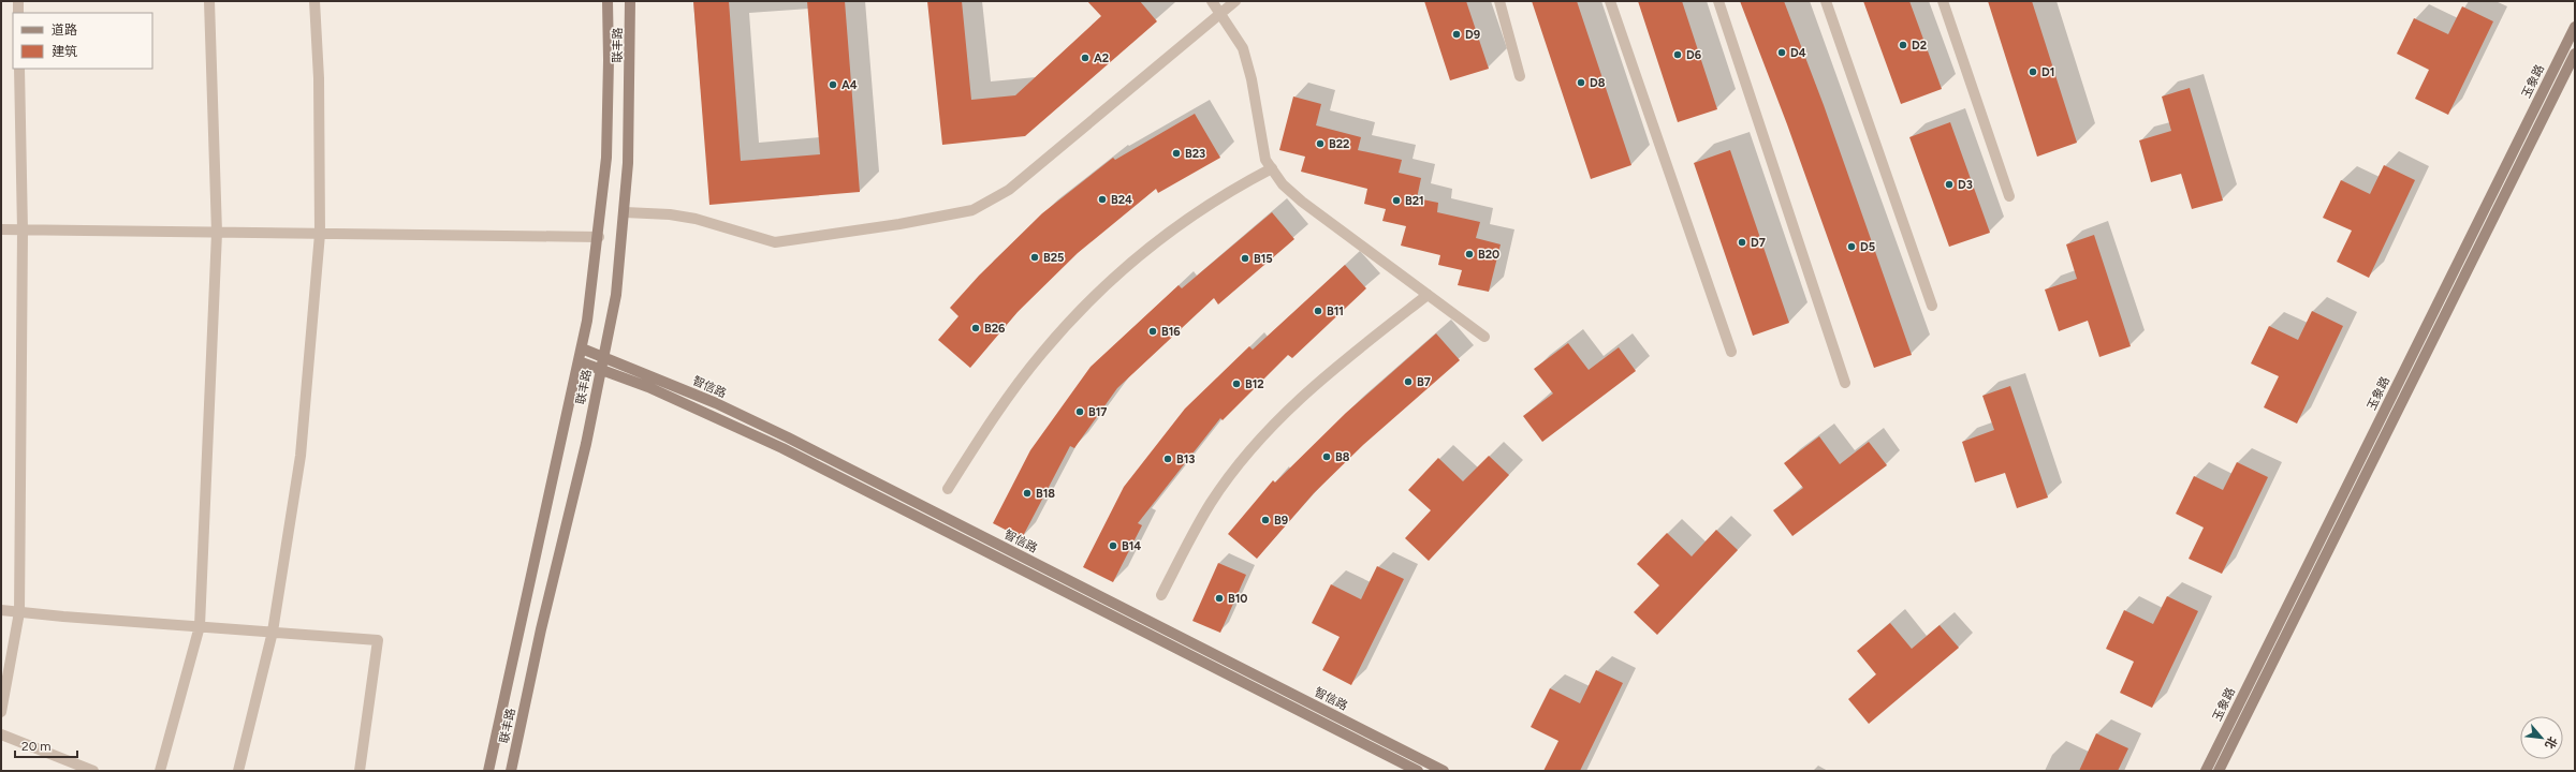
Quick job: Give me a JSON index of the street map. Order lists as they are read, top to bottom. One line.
{"streets":{"street":["联丰路","玉象路","智信路"]},"crossings":[["联丰路","智信路"]],"places":["D9","D2","D4","D6","A2","D1","D8","A4","B22","B23","D3","B24","B21","D7","D5","B20","B25","B15","B11","B26","B16","B7","B12","B17","B8","B13","B18","B9","B14","B10"],"legend":["道路","建筑"],"scale_bar":"20 m","north":"bottom right"}
